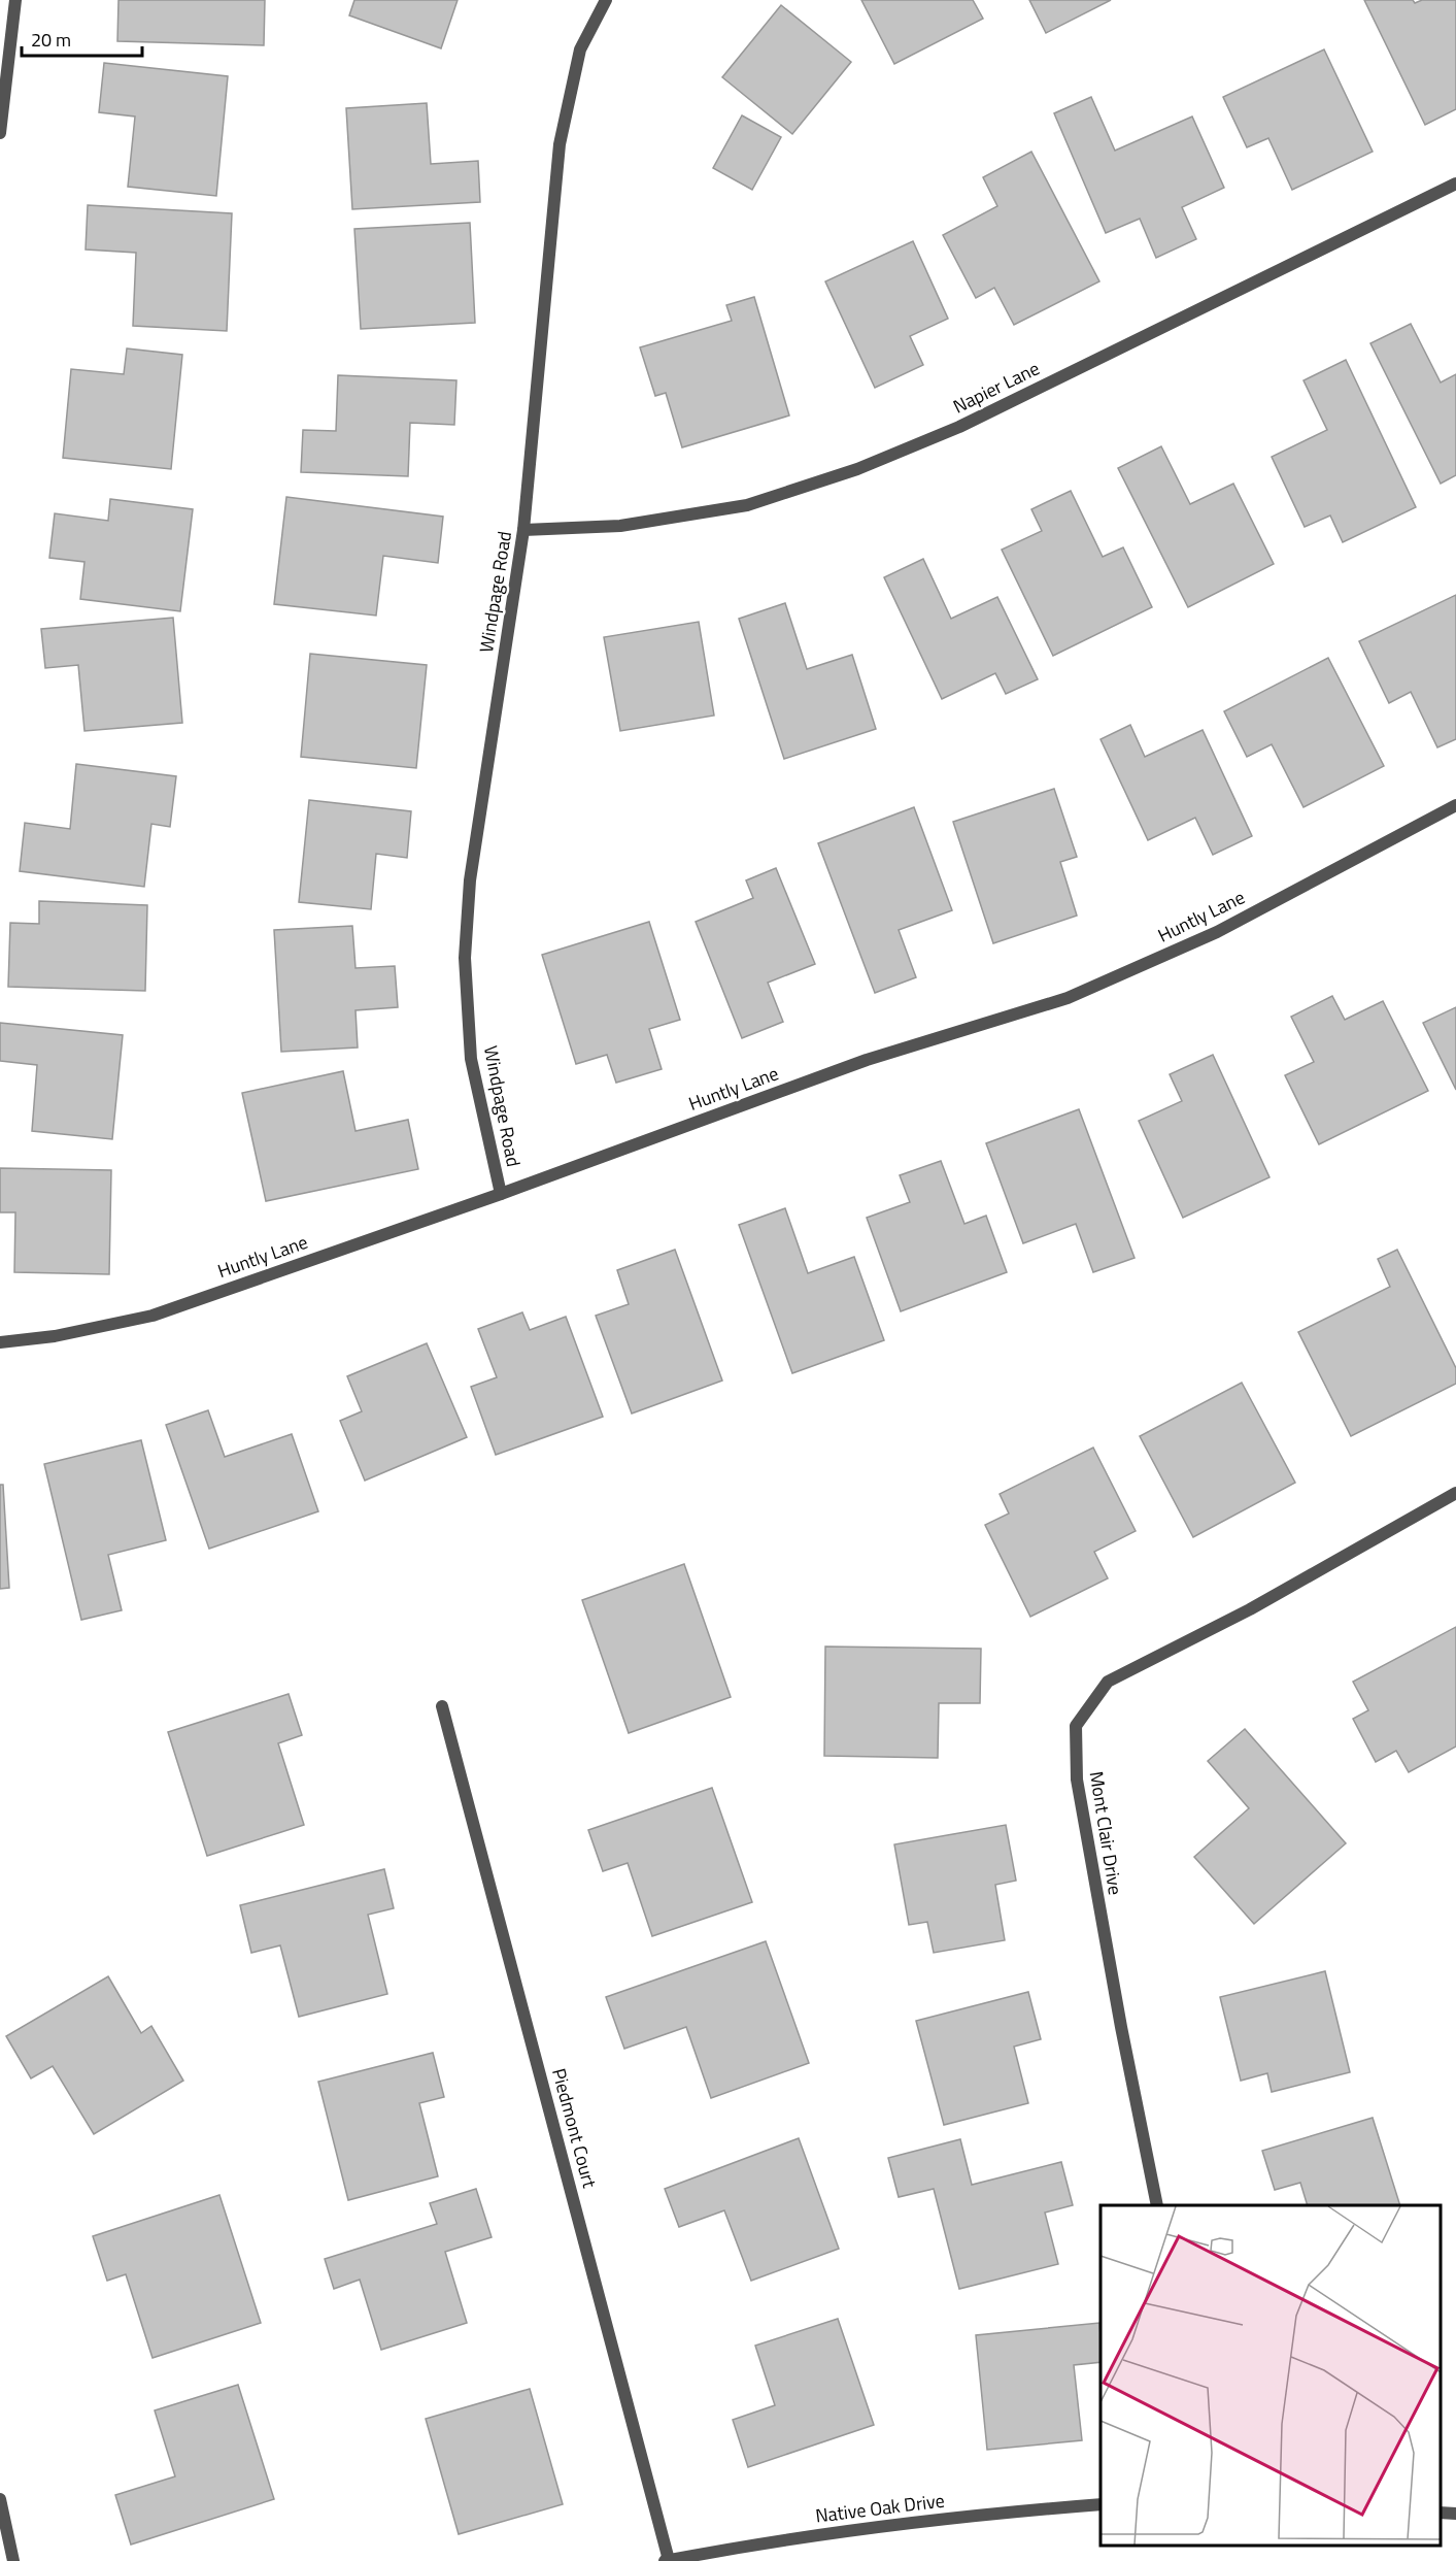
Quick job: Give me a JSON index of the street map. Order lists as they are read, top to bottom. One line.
{"streets":{"street":["Napier Lane","Windpage Road","Huntly Lane","Mont Clair Drive","Piedmont Court","Native Oak Drive"]},"crossings":[["Napier Lane","Windpage Road"],["Windpage Road","Huntly Lane"],["Piedmont Court","Native Oak Drive"]],"scale_bar":"20 m"}
